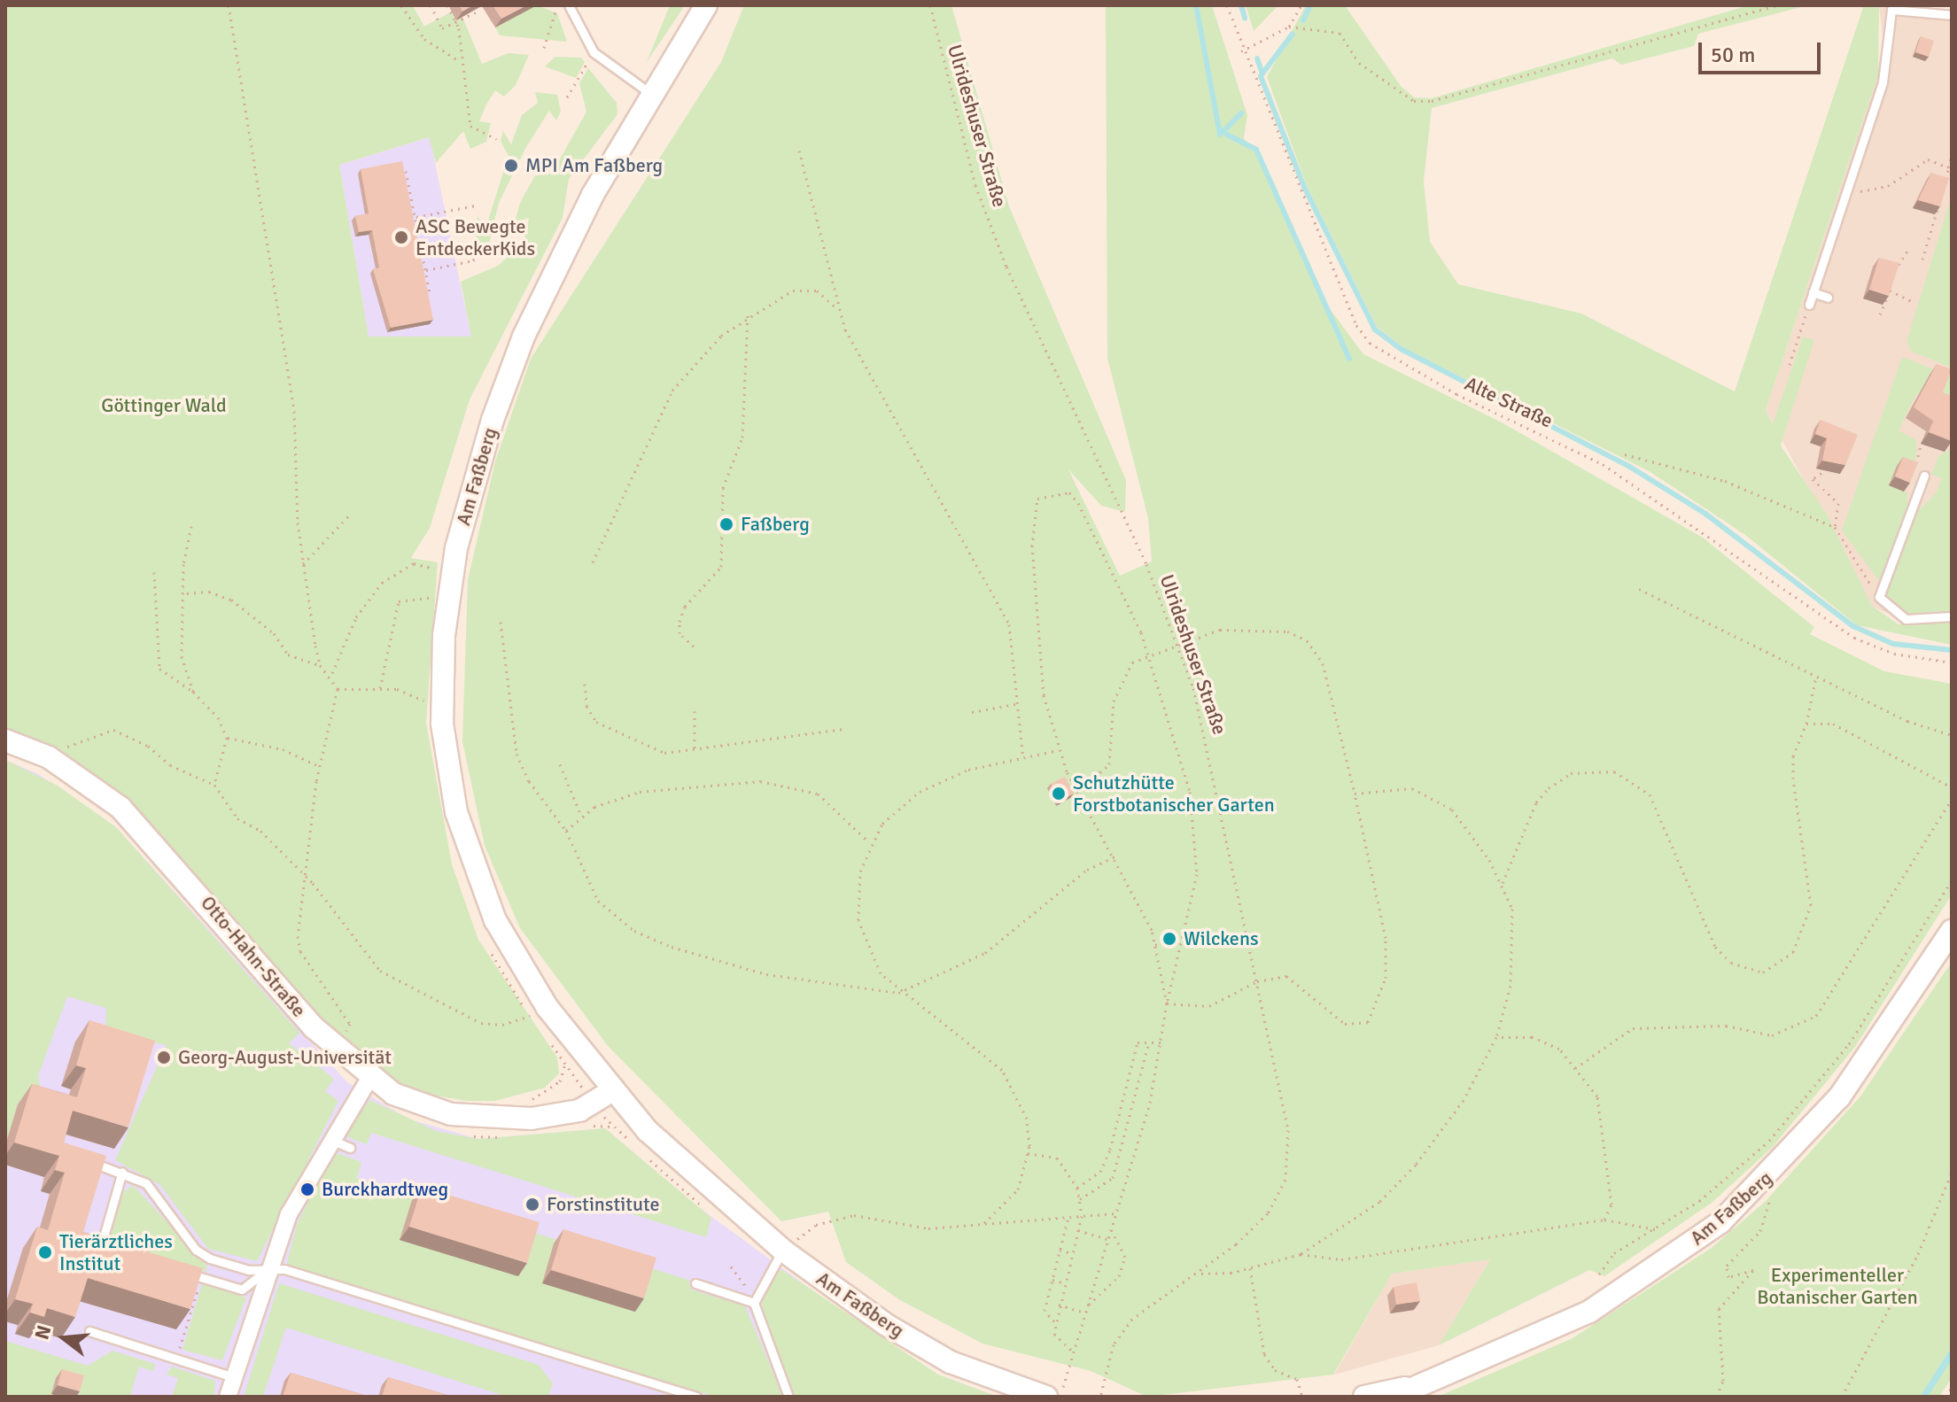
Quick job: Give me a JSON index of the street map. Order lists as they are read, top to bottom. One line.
{"streets":{"street":["Am Faßberg","Otto-Hahn-Straße"],"path":["Ulrideshuser Straße","Alte Straße"]},"crossings":[["Am Faßberg","Otto-Hahn-Straße"]],"parks":["Göttinger Wald","Experimenteller Botanischer Garten"],"places":["MPI Am Faßberg","ASC Bewegte EntdeckerKids","Faßberg","Schutzhütte Forstbotanischer Garten","Wilckens","Georg-August-Universität","Burckhardtweg","Forstinstitute","Tierärztliches Institut"],"scale_bar":"50 m","north":"left"}
